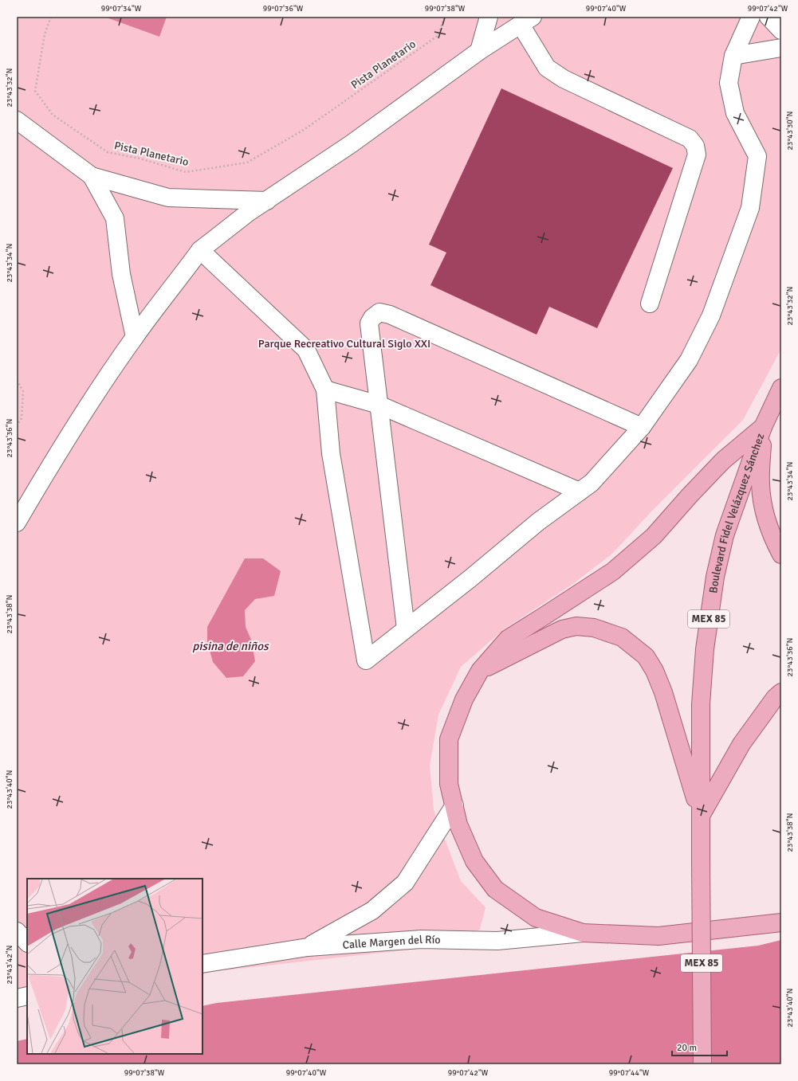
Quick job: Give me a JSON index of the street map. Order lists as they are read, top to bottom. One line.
{"streets":{"main road":["Boulevard Fidel Velázquez Sánchez","MEX 85"],"street":["Calle Margen del Río"],"path":["Pista Planetario"]},"water":["pisina de niños"],"parks":["Parque Recreativo Cultural Siglo XXI"],"scale_bar":"20 m","coordinates":["99°07'34\"W","99°07'36\"W","99°07'38\"W","99°07'40\"W","99°07'42\"W","23°43'32\"N","23°43'30\"N","23°43'34\"N","23°43'36\"N","23°43'38\"N","23°43'40\"N","23°43'42\"N","99°07'44\"W"]}
